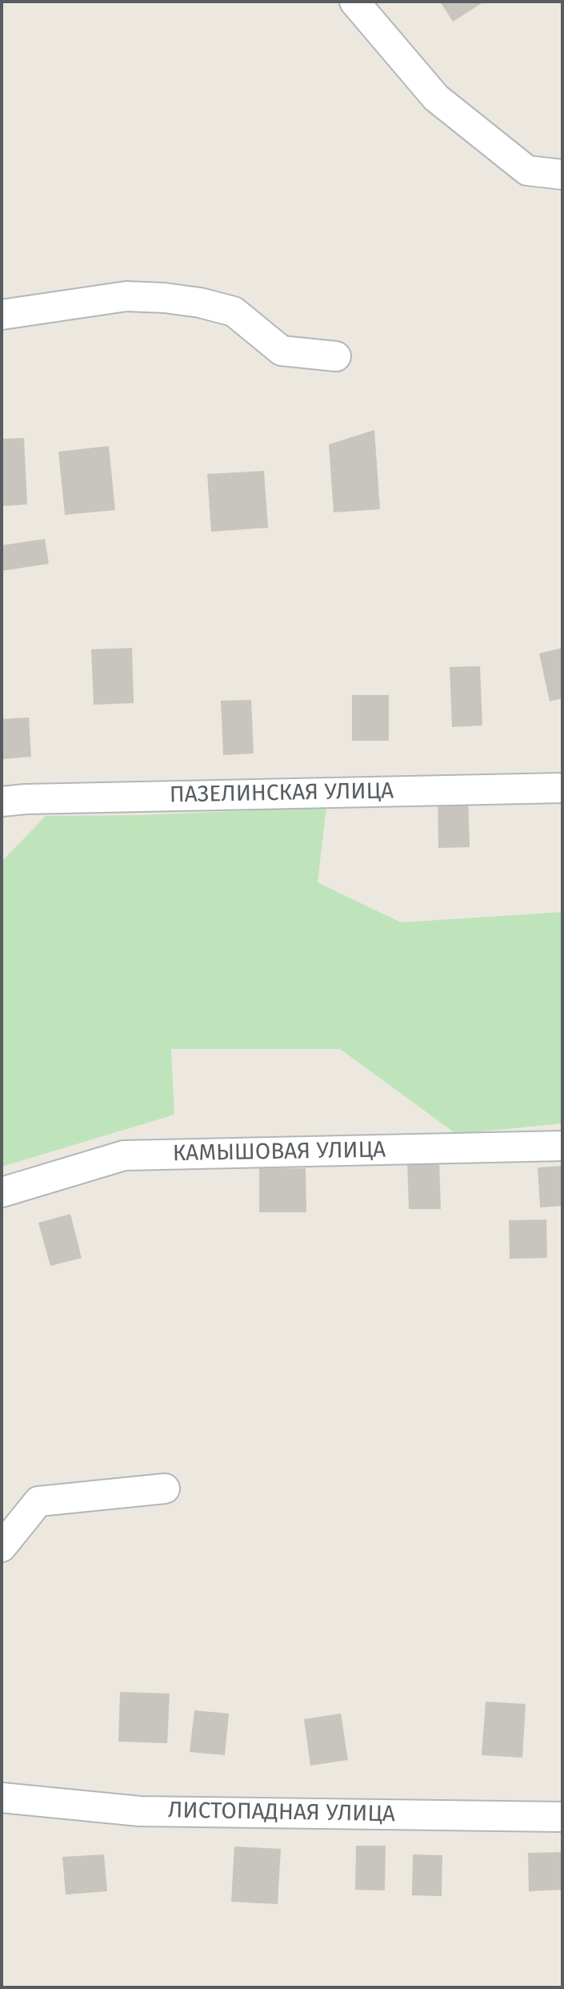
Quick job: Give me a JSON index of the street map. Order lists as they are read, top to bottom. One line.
{"streets":{"street":["ПАЗЕЛИНСКАЯ УЛИЦА","КАМЫШОВАЯ УЛИЦА","ЛИСТОПАДНАЯ УЛИЦА"]}}
